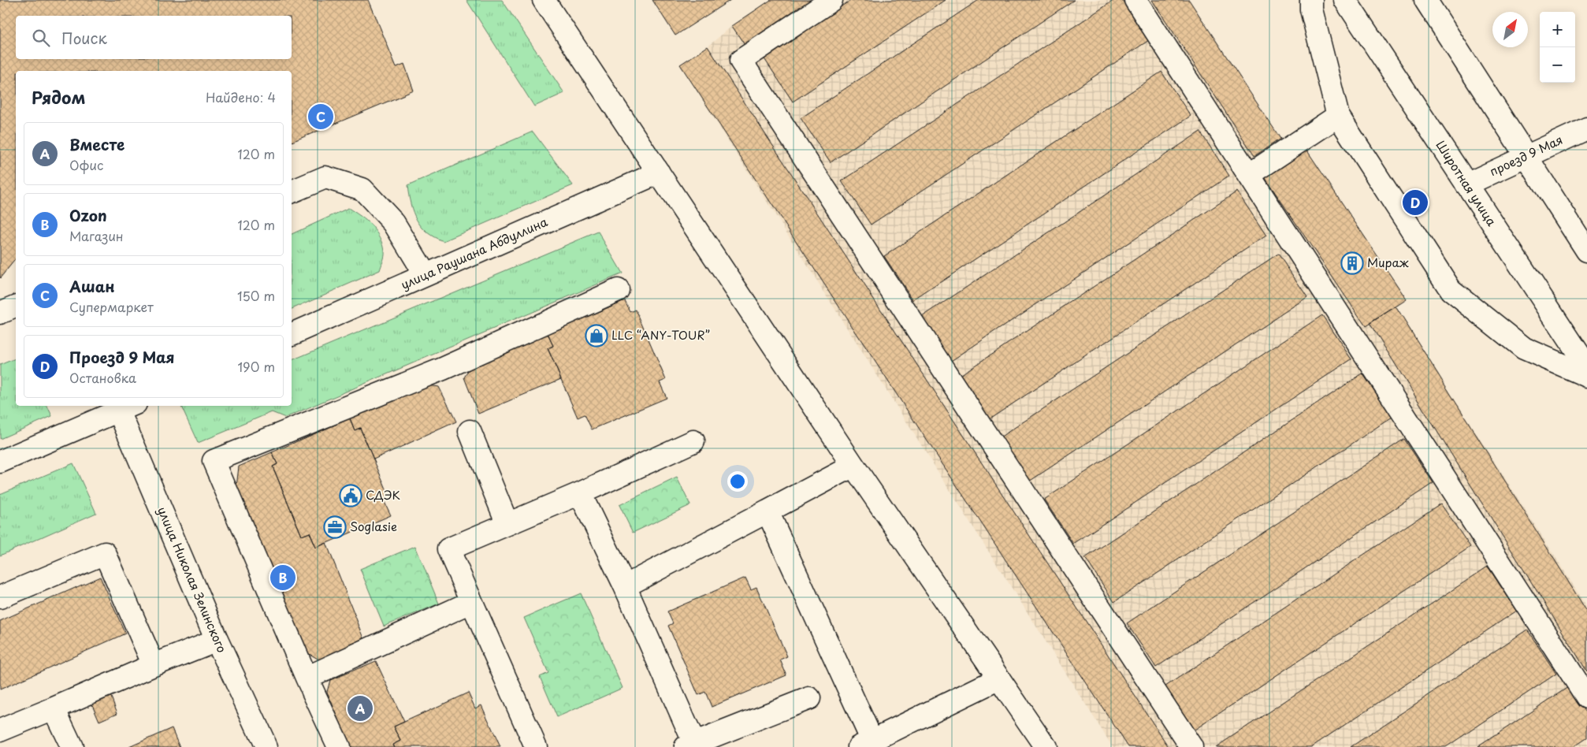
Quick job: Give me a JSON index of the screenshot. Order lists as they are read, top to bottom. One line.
{"streets":{"street":["проезд 9 Мая","Широтная улица","улица Раушана Абдуллина","улица Николая Зелинского"]},"crossings":[["проезд 9 Мая","Широтная улица"]],"places":{"building":["Мираж"],"shop":["LLC “ANY-TOUR”"],"public building":["СДЭК"],"office":["Soglasie"]},"north":"top right","page":{"map_buttons":["+","−"],"search":"Поиск","heading":["Рядом","Найдено: 4"],"pins":["C","D","B","A"],"list":[{"mark":"A","name":"Вместе","note":"Офис","value":"120 m"},{"mark":"B","name":"Ozon","note":"Магазин","value":"120 m"},{"mark":"C","name":"Ашан","note":"Супермаркет","value":"150 m"},{"mark":"D","name":"Проезд 9 Мая","note":"Остановка","value":"190 m"}]}}
